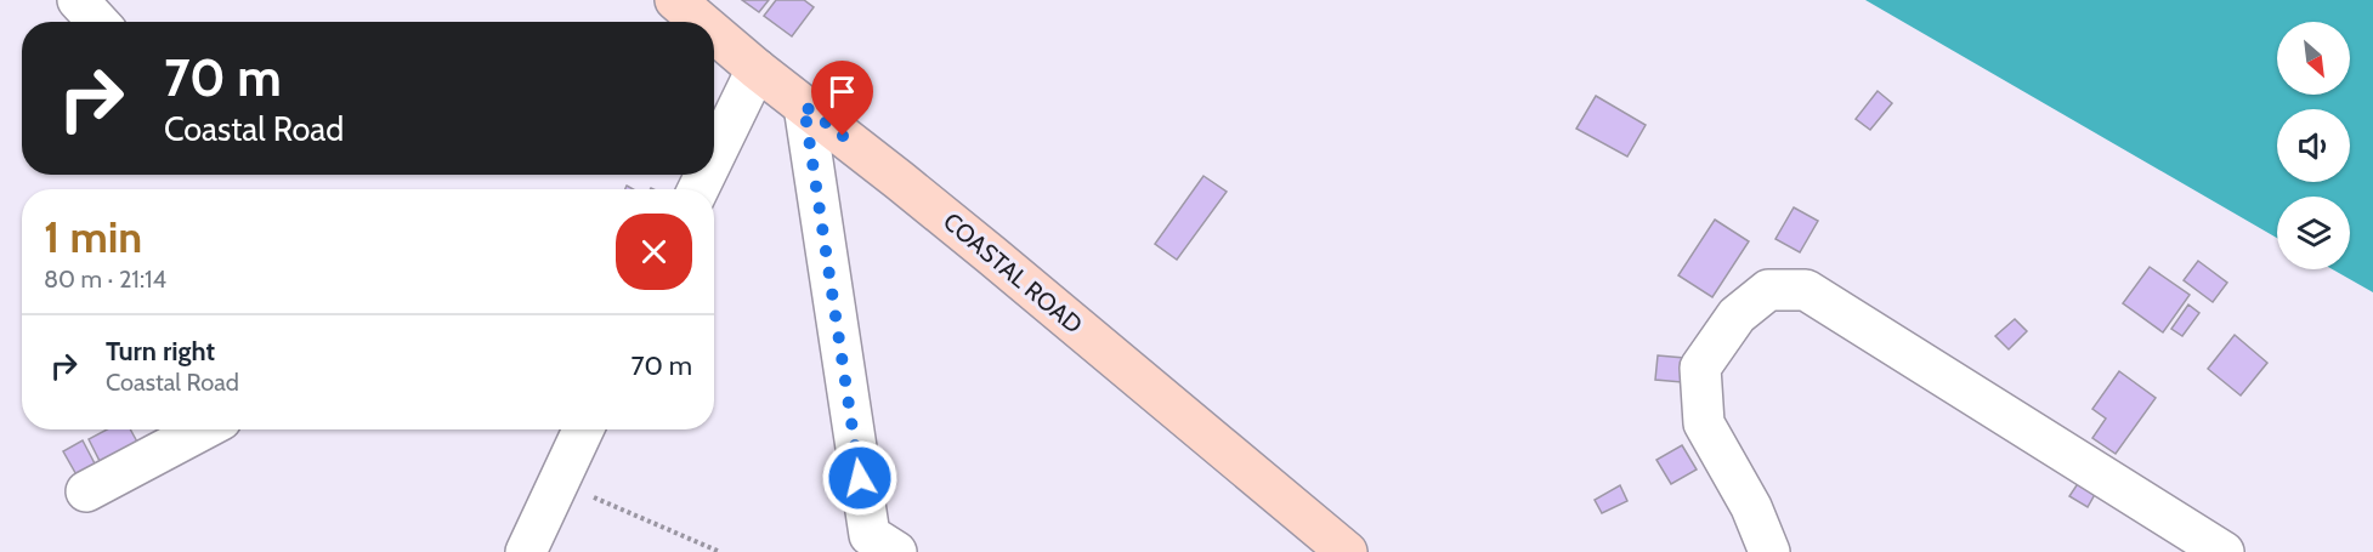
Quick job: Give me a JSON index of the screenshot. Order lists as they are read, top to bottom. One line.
{"streets":{"street":["COASTAL ROAD"]},"north":"bottom right","page":{"turn":["70 m","Coastal Road"],"heading":["1 min","80 m · 21:14"],"list":[{"name":"Turn right","note":"Coastal Road","value":"70 m"}]}}
